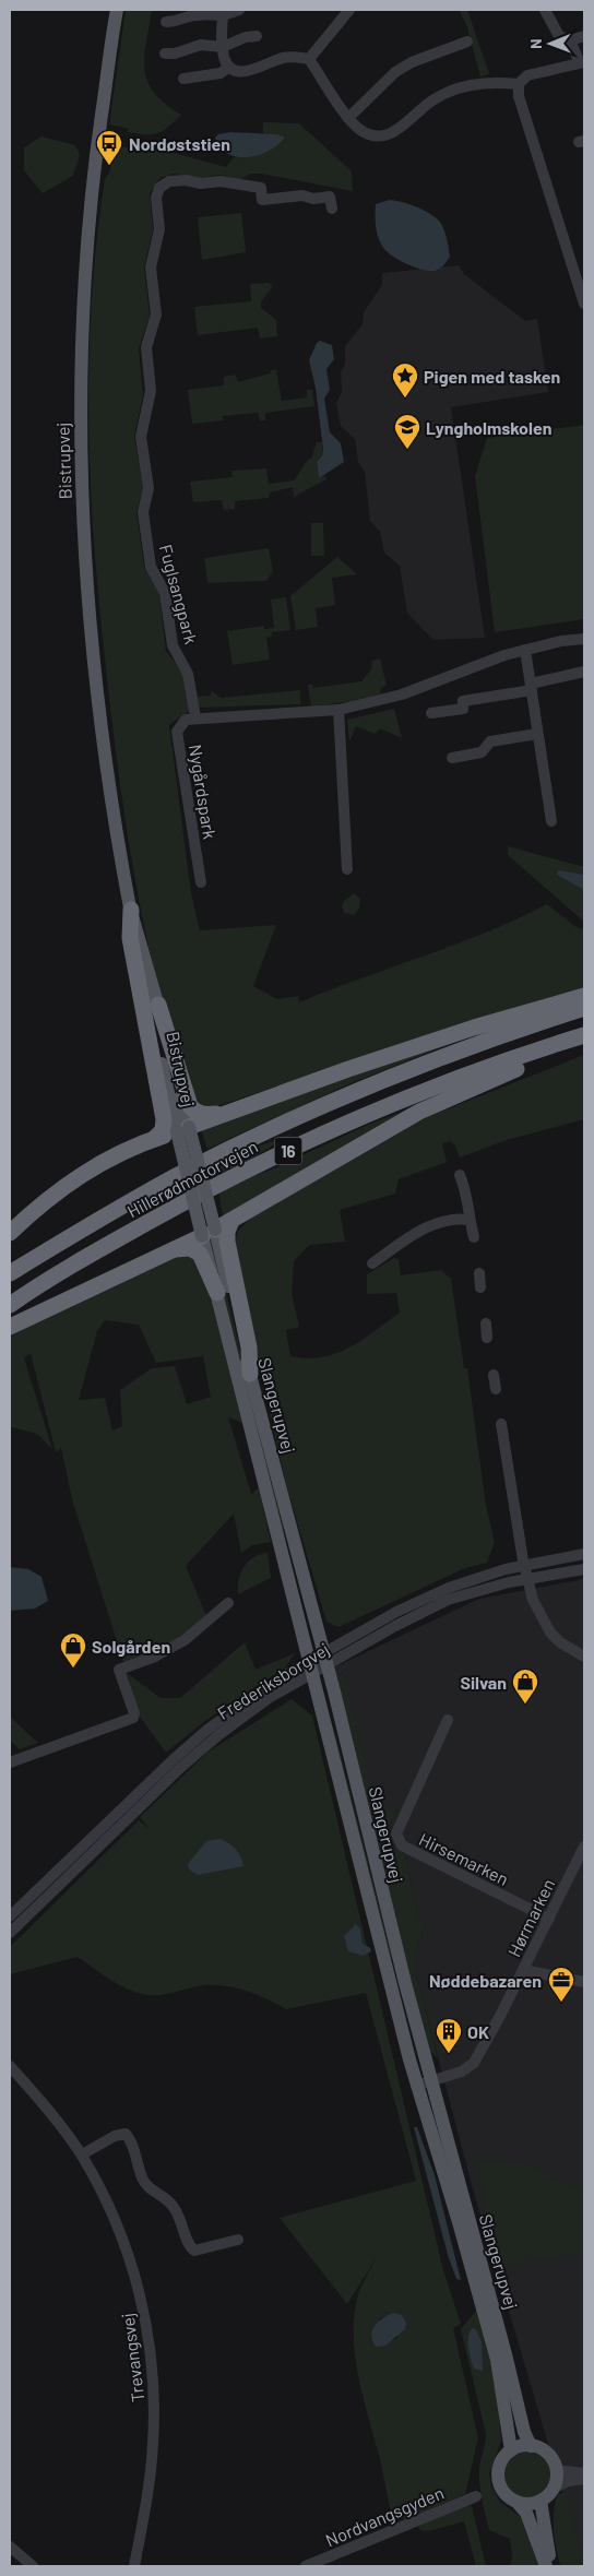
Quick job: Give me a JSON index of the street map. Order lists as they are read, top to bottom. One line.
{"streets":{"highway":["16","Hillerødmotorvejen"],"main road":["Bistrupvej","Slangerupvej"],"street":["Fuglsangpark","Nygårdspark","Frederiksborgvej","Hirsemarken","Hørmarken","Trevangsvej","Nordvangsgyden"]},"crossings":[["Bistrupvej","Slangerupvej"],["Fuglsangpark","Nygårdspark"],["Slangerupvej","Frederiksborgvej"],["Slangerupvej","Hørmarken"],["Hirsemarken","Hørmarken"]],"places":{"bus stop":["Nordøststien"],"place":["Pigen med tasken"],"school or university":["Lyngholmskolen"],"shop":["Solgården","Silvan"],"office":["Nøddebazaren"],"building":["OK"]},"north":"left"}
